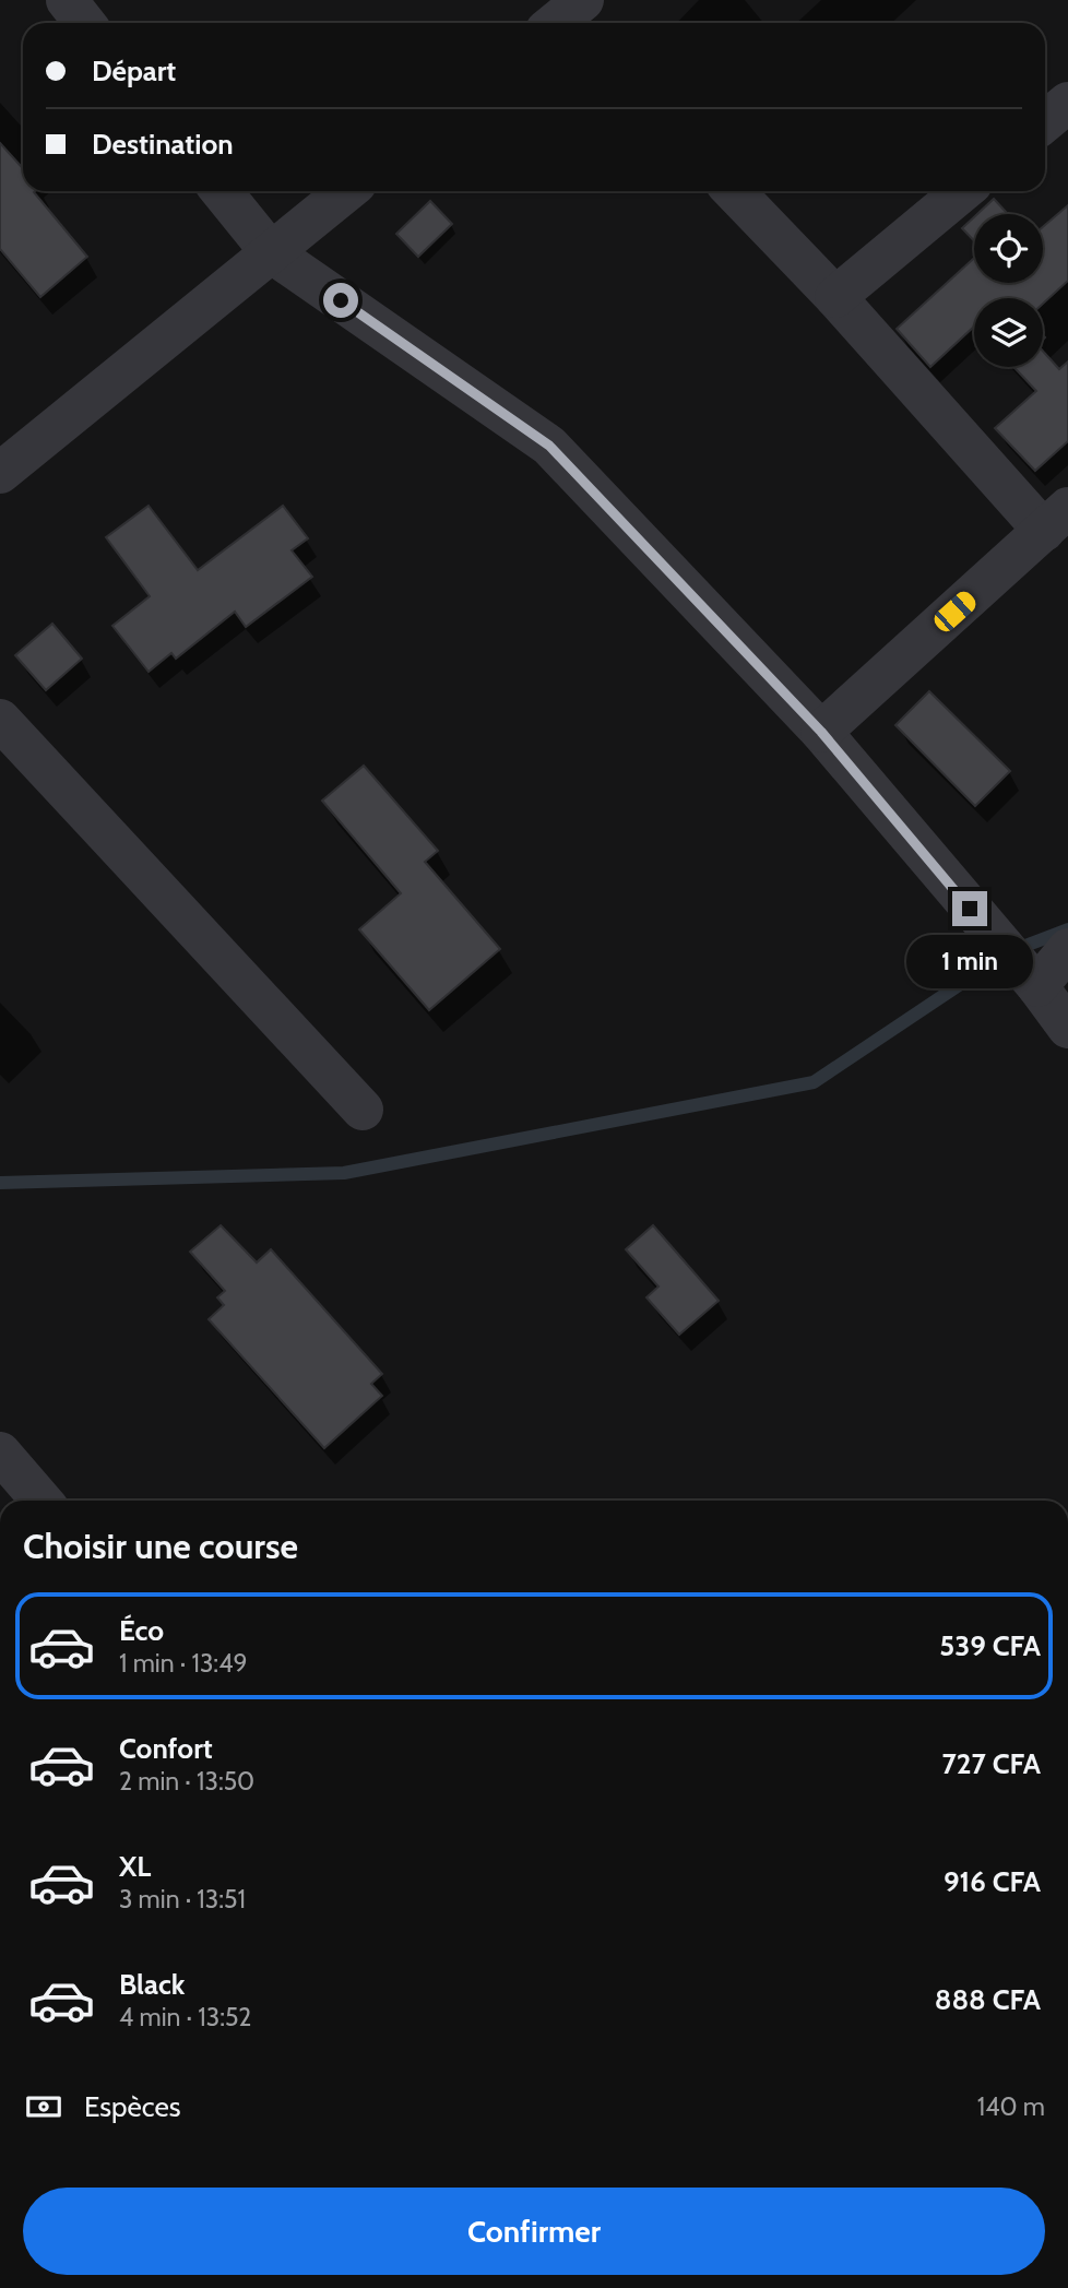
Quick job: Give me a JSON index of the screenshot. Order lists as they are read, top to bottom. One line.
{"page":{"banner":["Départ","Destination"],"bubble":"1 min","heading":"Choisir une course","list":[{"name":"Éco","note":"1 min · 13:49","value":"539 CFA"},{"name":"Confort","note":"2 min · 13:50","value":"727 CFA"},{"name":"XL","note":"3 min · 13:51","value":"916 CFA"},{"name":"Black","note":"4 min · 13:52","value":"888 CFA"}],"pay":["Espèces","140 m"],"buttons":"Confirmer"}}
